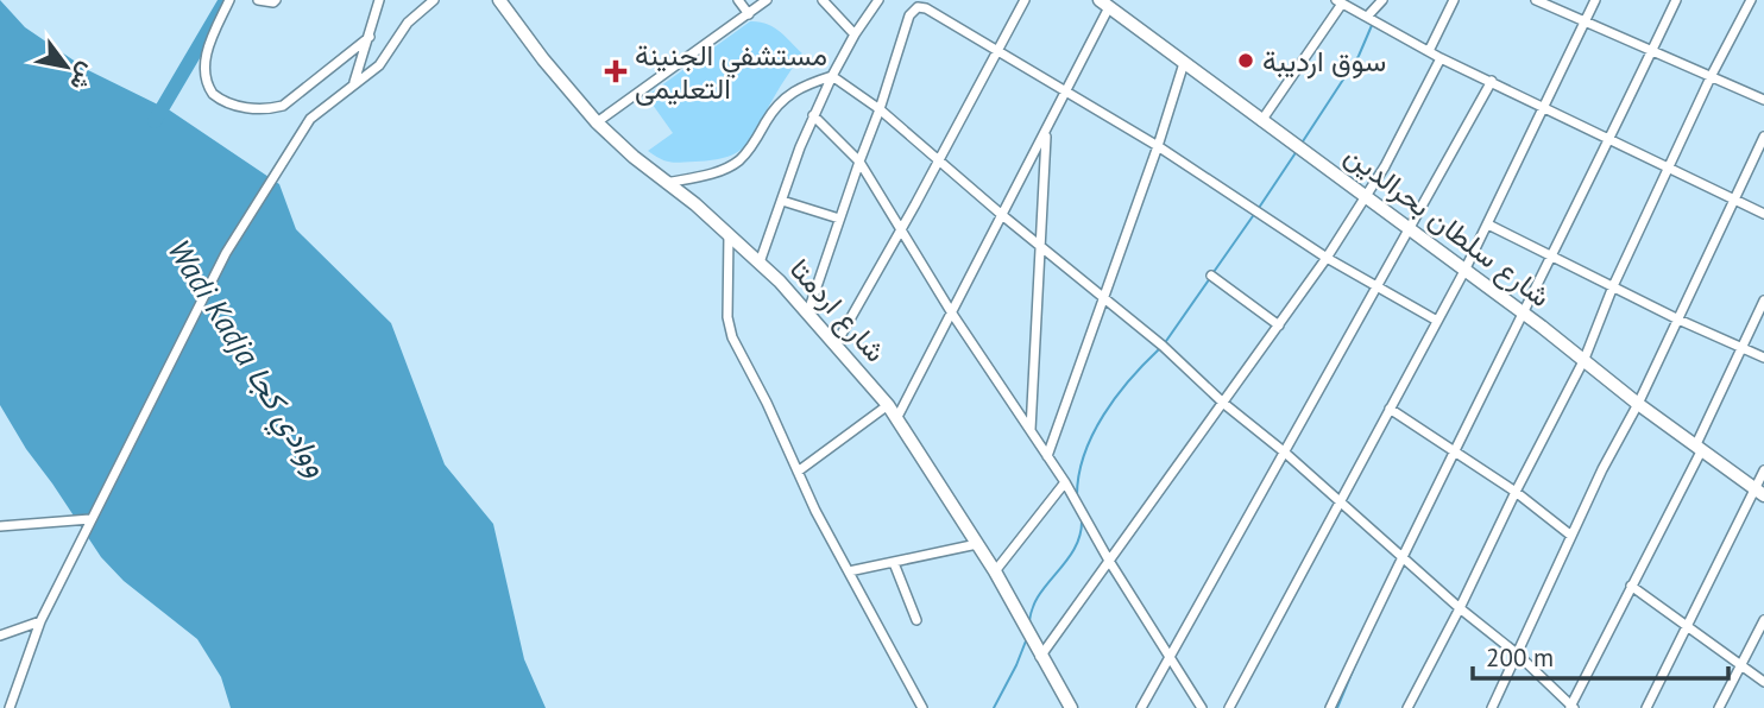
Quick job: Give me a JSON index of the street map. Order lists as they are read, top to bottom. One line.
{"streets":{"main road":["شارع سلطان بحرالدين","شارع اردمتا"]},"water":["Wadi Kadja ووادي كجا"],"places":{"other":["سوق ارديبة"],"health":["مستشفي الجنينة التعليمى"]},"scale_bar":"200 m","north":"bottom right"}
